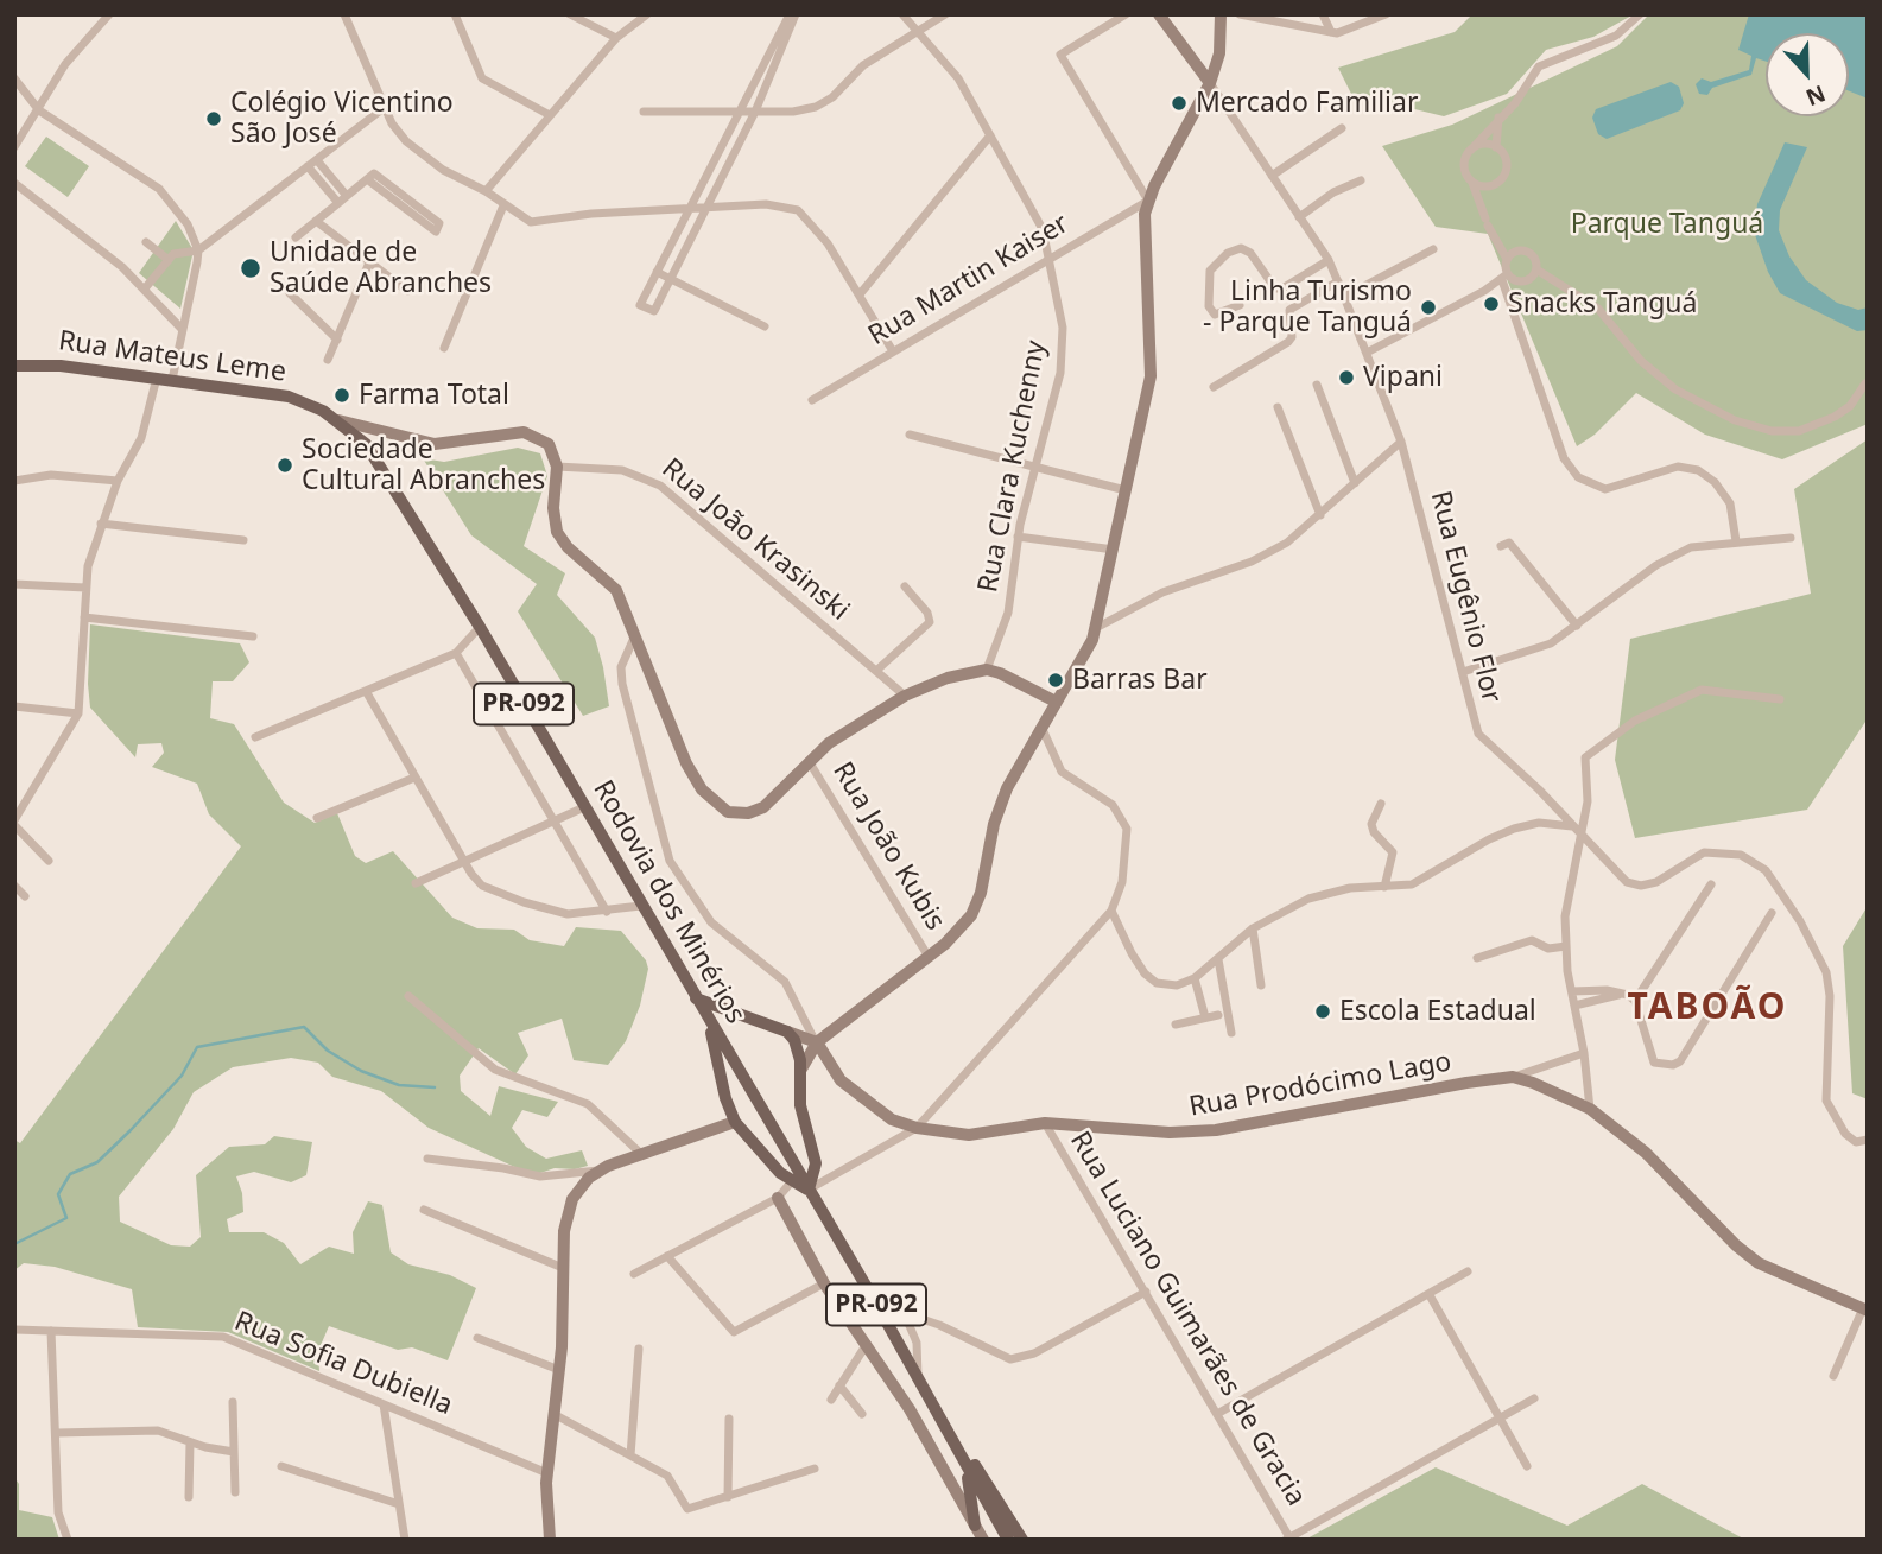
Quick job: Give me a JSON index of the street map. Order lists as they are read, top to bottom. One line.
{"streets":{"main road":["Rua Mateus Leme","Rua Eugênio Flor","PR-092","Rodovia dos Minérios","Rua Prodócimo Lago"],"street":["Rua Martin Kaiser","Rua Clara Kuchenny","Rua João Krasinski","Rua João Kubis","Rua Luciano Guimarães de Gracia","Rua Sofia Dubiella"]},"crossings":[["Rua Martin Kaiser","Rua Clara Kuchenny"],["Rua Mateus Leme","Rua João Krasinski"],["Rua Mateus Leme","Rodovia dos Minérios"],["Rua Prodócimo Lago","Rua Luciano Guimarães de Gracia"]],"districts":["TABOÃO"],"parks":["Parque Tanguá"],"places":["Mercado Familiar","Colégio Vicentino São José","Unidade de Saúde Abranches","Snacks Tanguá","Linha Turismo - Parque Tanguá","Vipani","Farma Total","Sociedade Cultural Abranches","Barras Bar","Escola Estadual"],"north":"bottom"}
